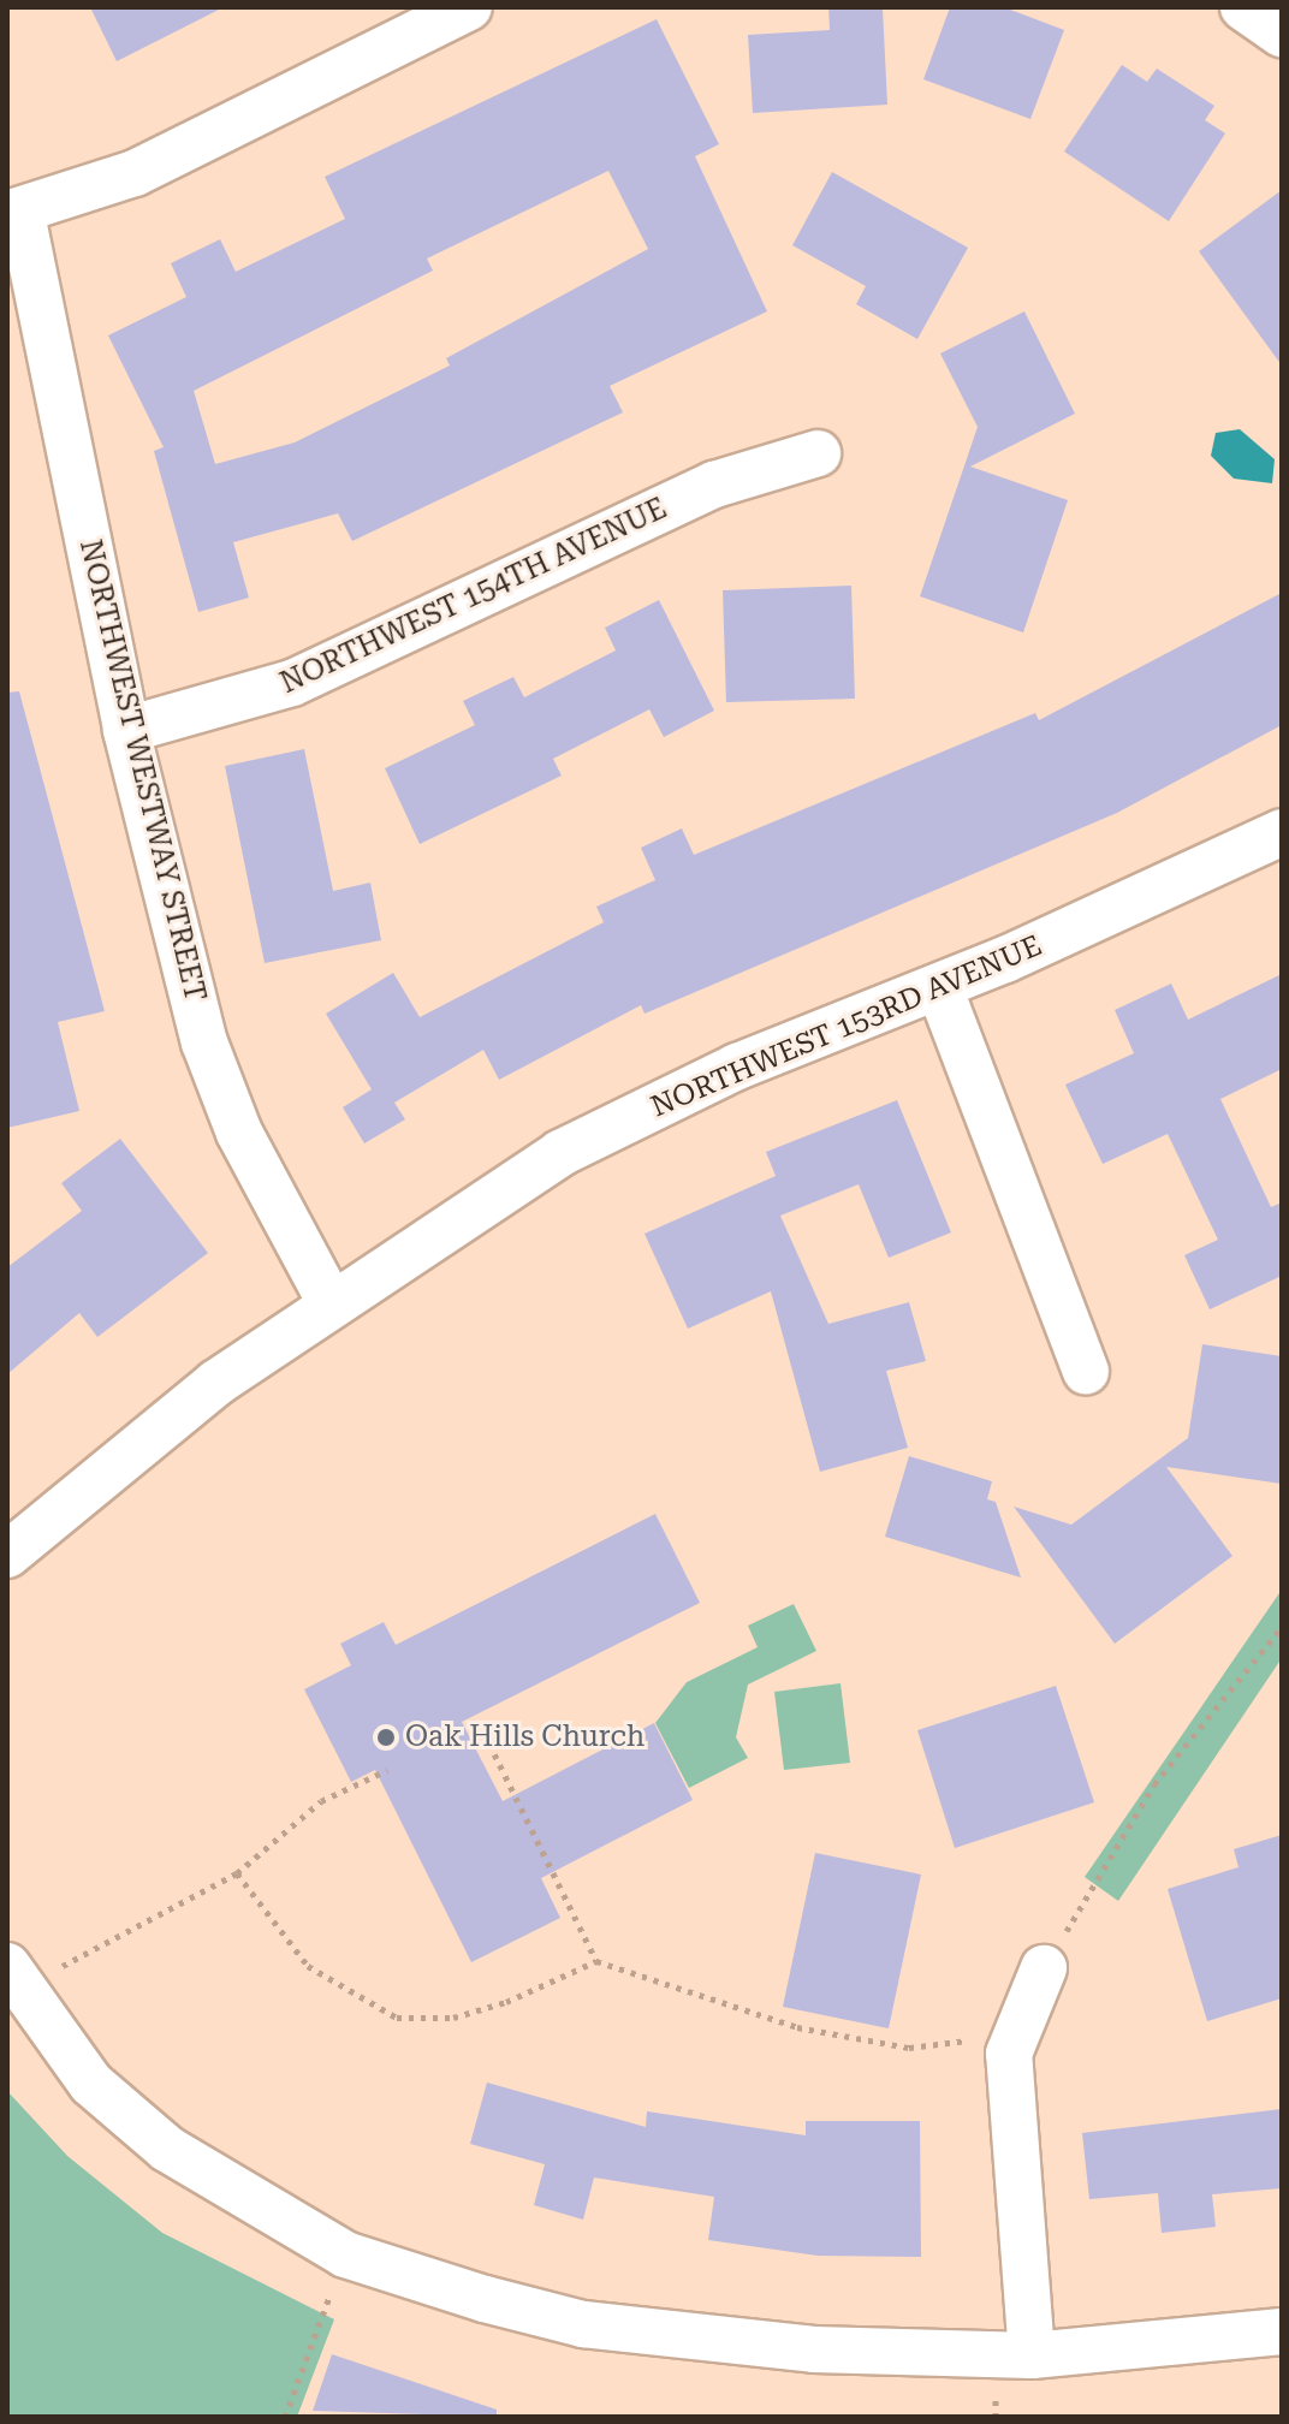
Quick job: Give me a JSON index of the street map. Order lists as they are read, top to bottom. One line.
{"streets":{"street":["NORTHWEST 154TH AVENUE","NORTHWEST WESTWAY STREET","NORTHWEST 153RD AVENUE"]},"crossings":[["NORTHWEST 154TH AVENUE","NORTHWEST WESTWAY STREET"],["NORTHWEST WESTWAY STREET","NORTHWEST 153RD AVENUE"]],"places":["Oak Hills Church"]}
